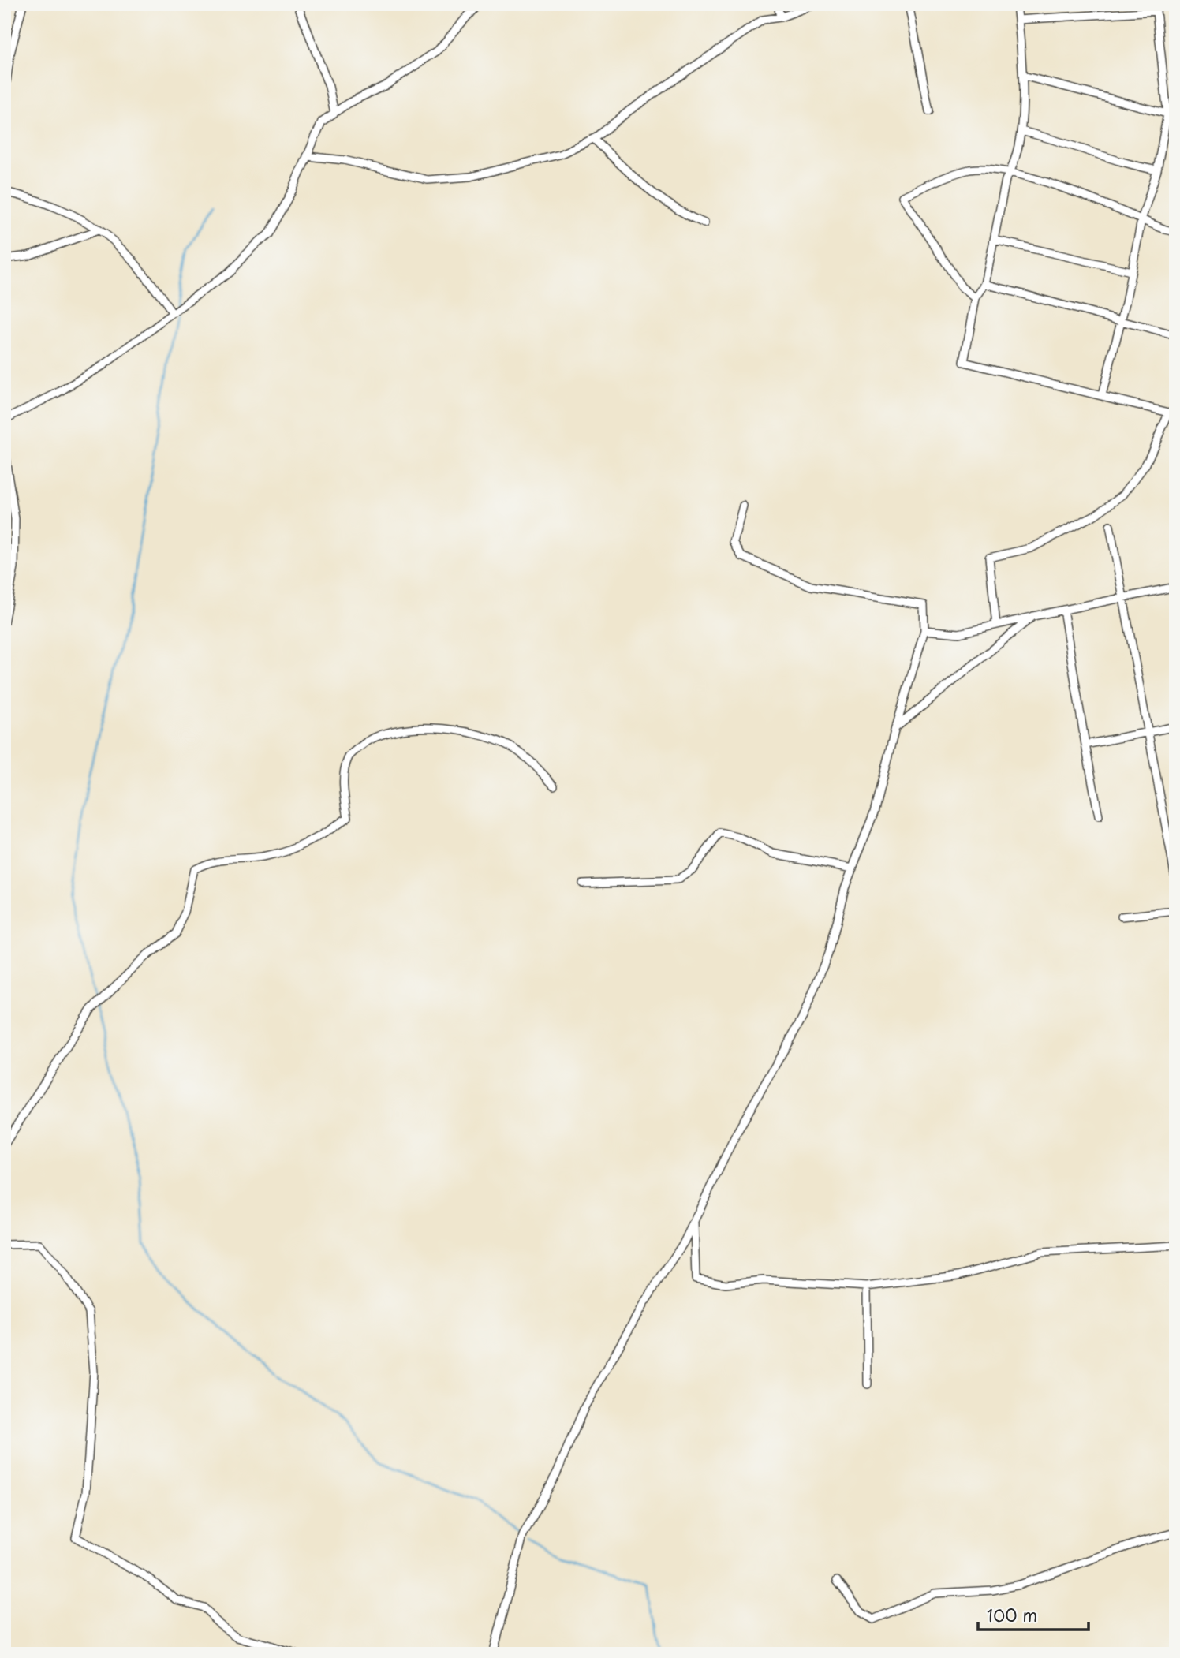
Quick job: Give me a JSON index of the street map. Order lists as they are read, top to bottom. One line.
{"scale_bar":"100 m"}
